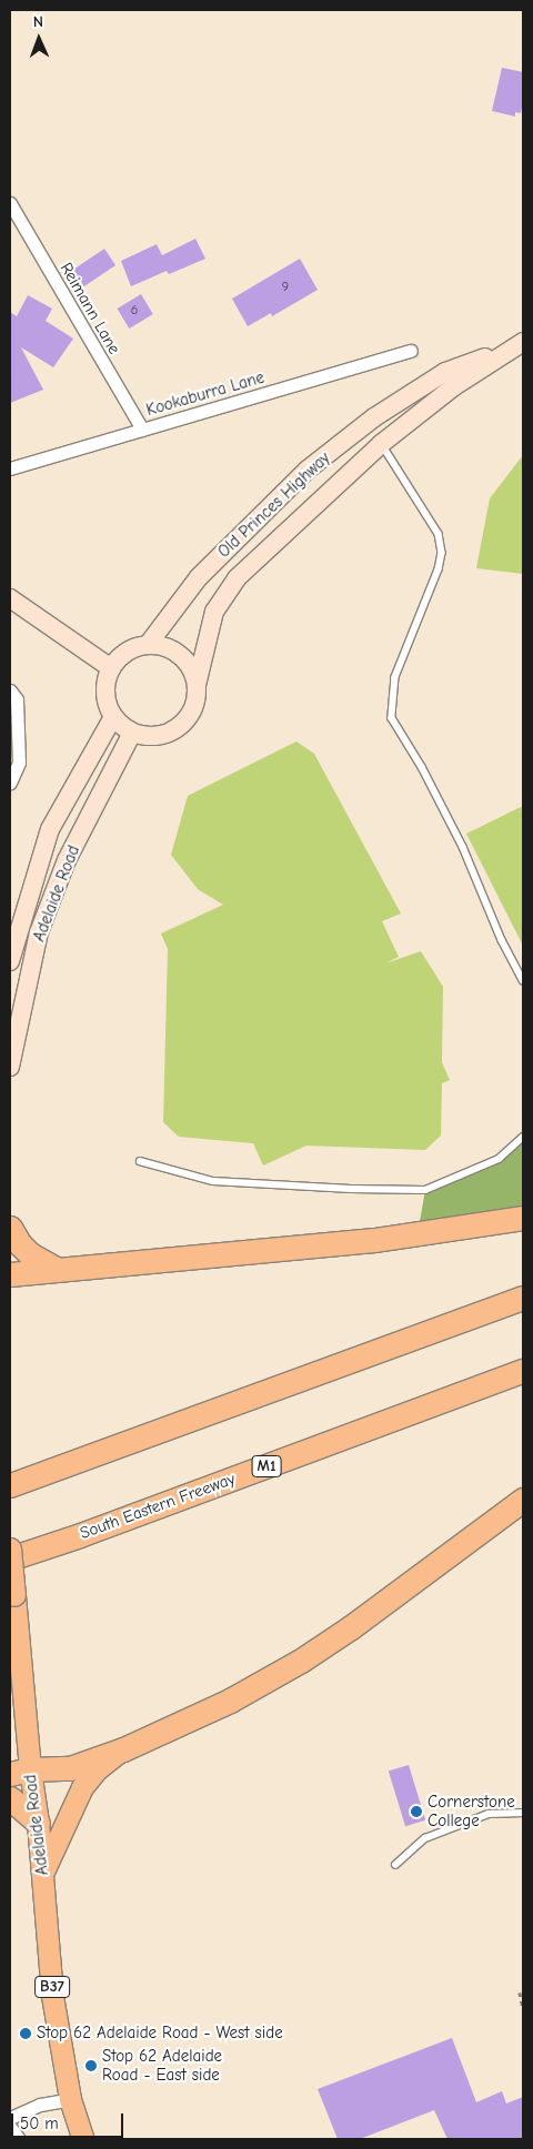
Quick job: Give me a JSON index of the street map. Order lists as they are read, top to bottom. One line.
{"streets":{"highway":["M1","South Eastern Freeway"],"main road":["Old Princes Highway","Adelaide Road","B37"],"street":["Reimann Lane","Kookaburra Lane"]},"crossings":[["Reimann Lane","Kookaburra Lane"],["Old Princes Highway","Adelaide Road"]],"places":["Cornerstone College","Stop 62 Adelaide Road - West side","Stop 62 Adelaide Road - East side"],"house_numbers":["9","6"],"scale_bar":"50 m","north":"top"}
